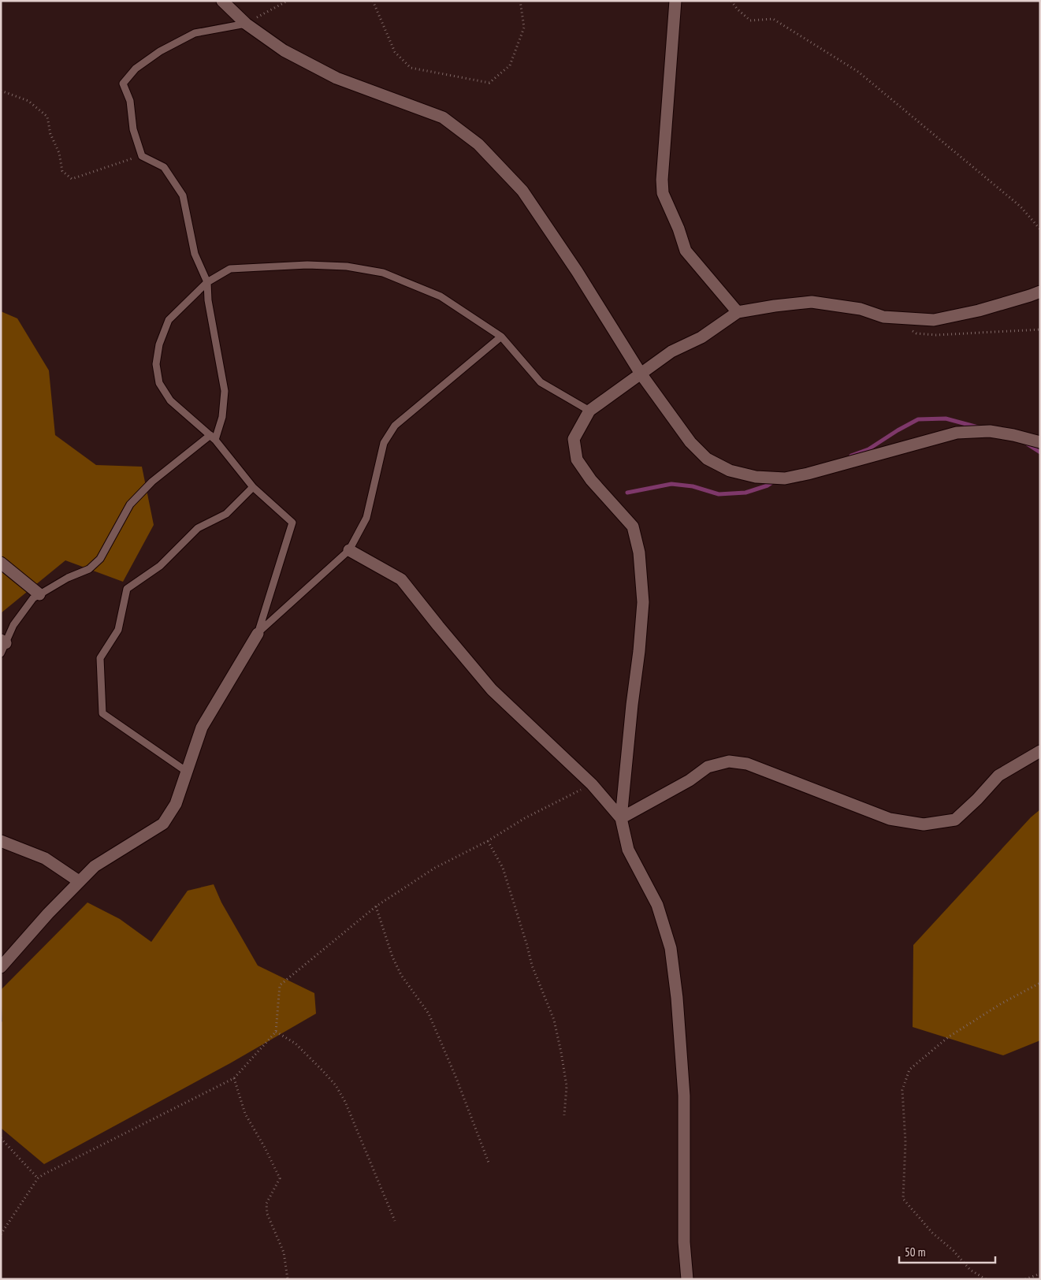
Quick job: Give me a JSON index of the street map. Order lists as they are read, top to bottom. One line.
{"scale_bar":"50 m"}
